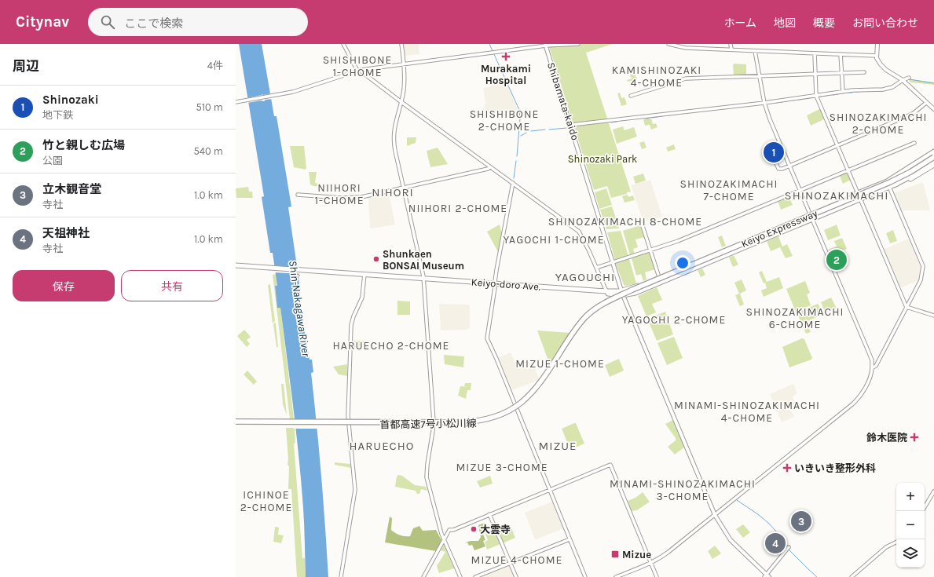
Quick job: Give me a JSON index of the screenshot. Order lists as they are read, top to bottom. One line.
{"streets":{"highway":["Keiyo Expressway","Keiyo-doro Ave.","首都高速7号小松川線"],"main road":["Shibamata-kaido"]},"crossings":[["Shibamata-kaido","Keiyo-doro Ave."],["Keiyo Expressway","首都高速7号小松川線"]],"districts":["SHISHIBONE 1-CHOME","KAMISHINOZAKI 4-CHOME","SHISHIBONE 2-CHOME","SHINOZAKIMACHI 2-CHOME","SHINOZAKIMACHI 7-CHOME","NIIHORI 1-CHOME","NIHORI","SHINOZAKIMACHI","NIIHORI 2-CHOME","SHINOZAKIMACHI 8-CHOME","YAGOCHI 1-CHOME","YAGOUCHI","SHINOZAKIMACHI 6-CHOME","YAGOCHI 2-CHOME","HARUECHO 2-CHOME","MIZUE 1-CHOME","MINAMI-SHINOZAKIMACHI 4-CHOME","HARUECHO","MIZUE","MIZUE 3-CHOME","MINAMI-SHINOZAKIMACHI 3-CHOME","ICHINOE 2-CHOME","MIZUE 4-CHOME"],"water":["Shin-Nakagawa River"],"parks":["Shinozaki Park"],"places":{"health":["Murakami Hospital","鈴木医院","いきいき整形外科"],"other":["Shunkaen BONSAI Museum","大雲寺"],"transit":["Mizue"]},"page":{"header":"Citynav","search":"ここで検索","nav":["ホーム","地図","概要","お問い合わせ"],"heading":["周辺","4件"],"list":[{"mark":"1","name":"Shinozaki","note":"地下鉄","value":"510 m"},{"mark":"2","name":"竹と親しむ広場","note":"公園","value":"540 m"},{"mark":"3","name":"立木観音堂","note":"寺社","value":"1.0 km"},{"mark":"4","name":"天祖神社","note":"寺社","value":"1.0 km"}],"pins":["1","2","3","4"],"buttons":["保存","共有"],"map_buttons":["+","−"]}}
